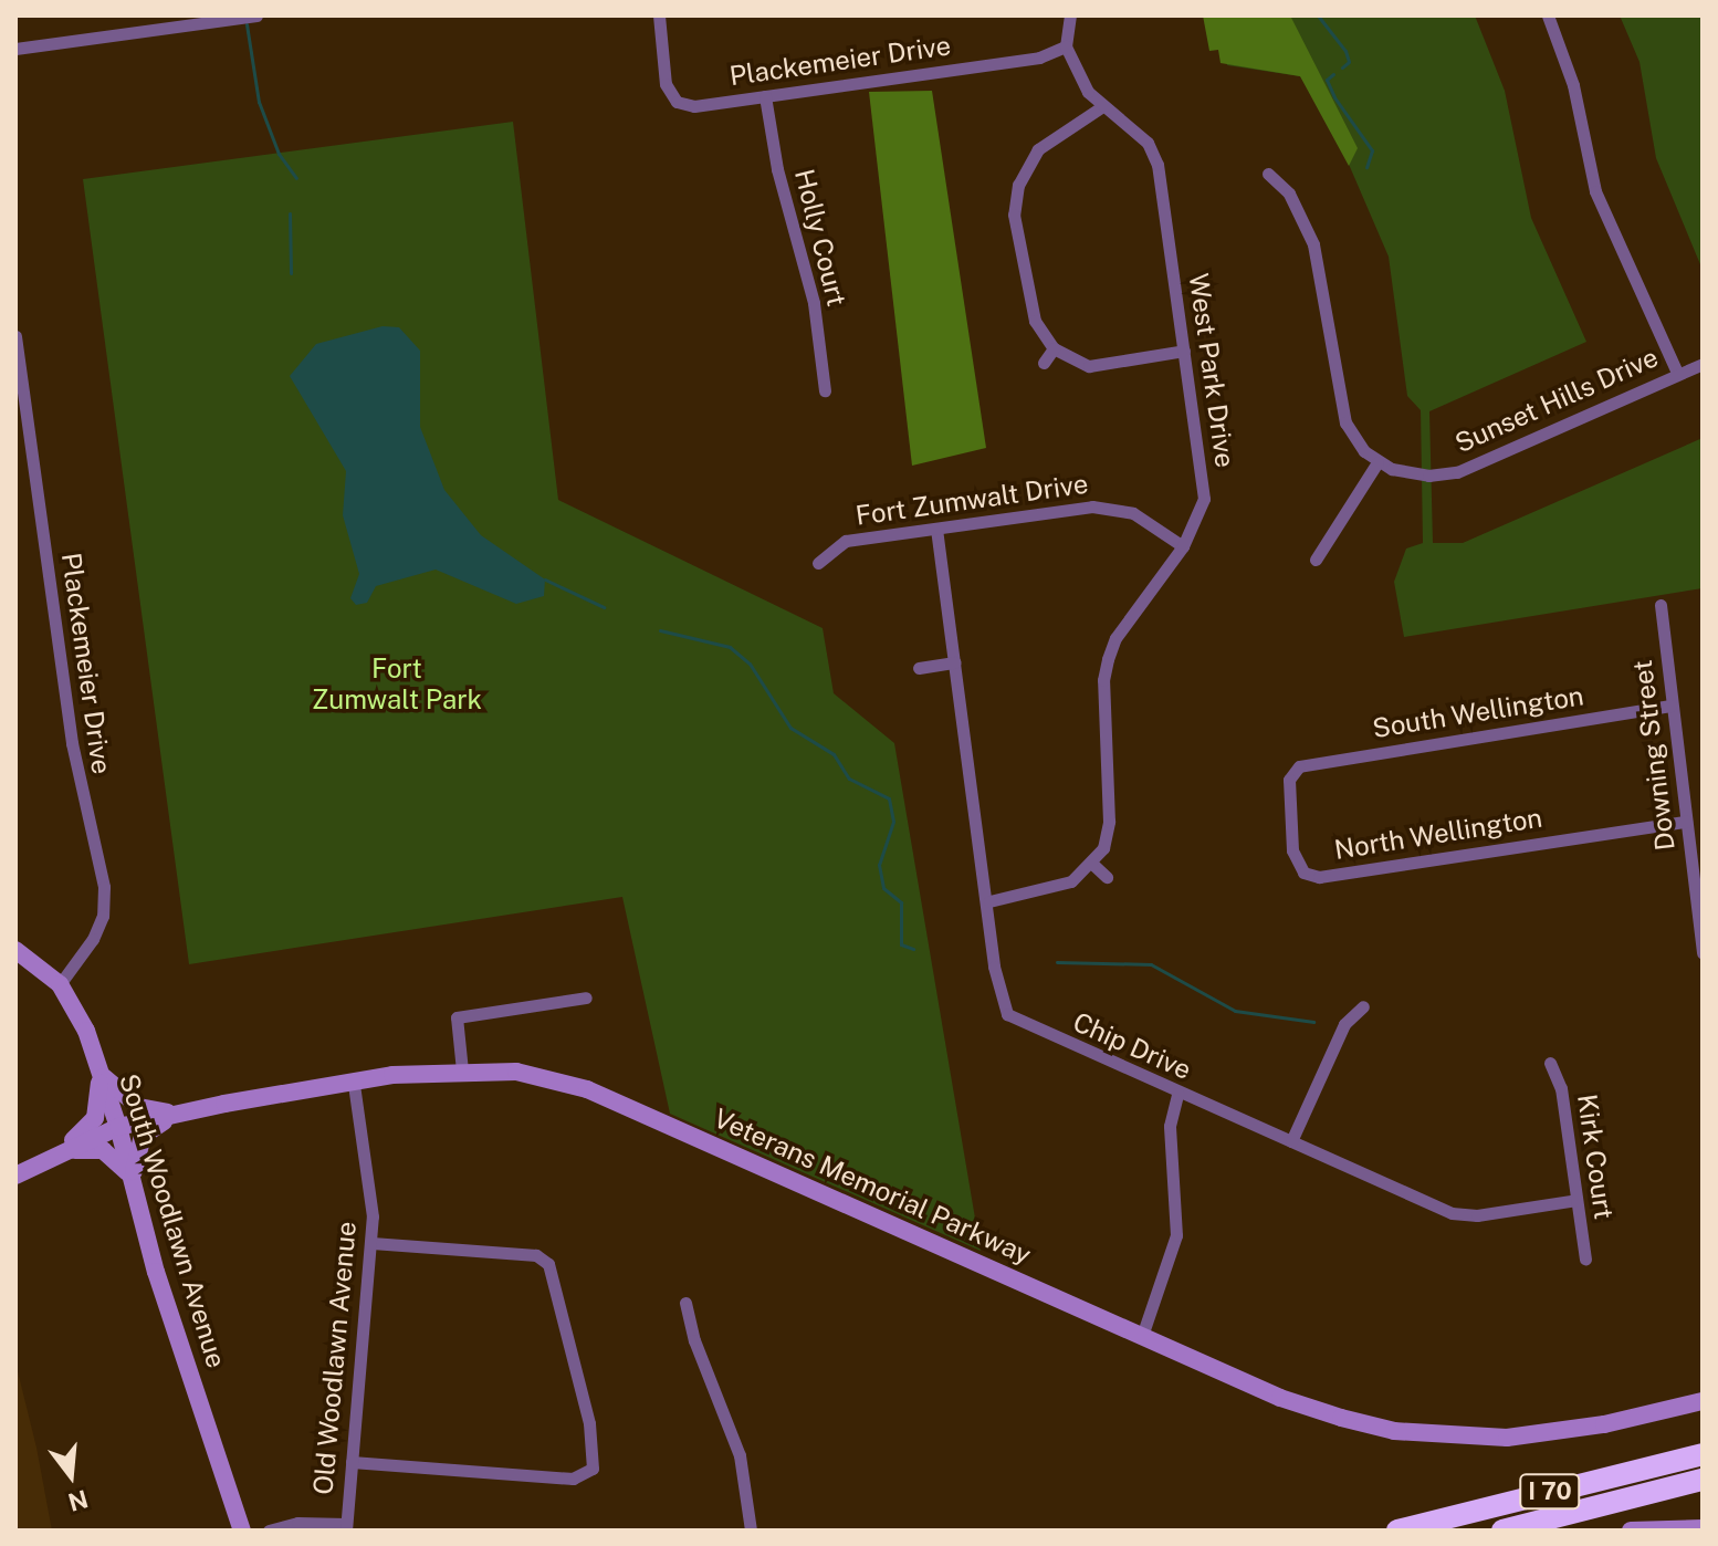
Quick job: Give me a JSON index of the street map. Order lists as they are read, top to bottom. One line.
{"streets":{"highway":["I 70"],"street":["Plackemeier Drive","Holly Court","West Park Drive","Sunset Hills Drive","Fort Zumwalt Drive","South Wellington","Downing Street","North Wellington","Chip Drive","Kirk Court","Veterans Memorial Parkway","South Woodlawn Avenue","Old Woodlawn Avenue"]},"crossings":[["Plackemeier Drive","Holly Court"],["Plackemeier Drive","West Park Drive"],["Plackemeier Drive","South Woodlawn Avenue"],["West Park Drive","Fort Zumwalt Drive"],["Fort Zumwalt Drive","Chip Drive"],["South Wellington","Downing Street"],["South Wellington","North Wellington"],["Downing Street","North Wellington"],["Chip Drive","Kirk Court"],["Veterans Memorial Parkway","South Woodlawn Avenue"],["Veterans Memorial Parkway","Old Woodlawn Avenue"]],"parks":["Fort Zumwalt Park"],"north":"bottom"}
